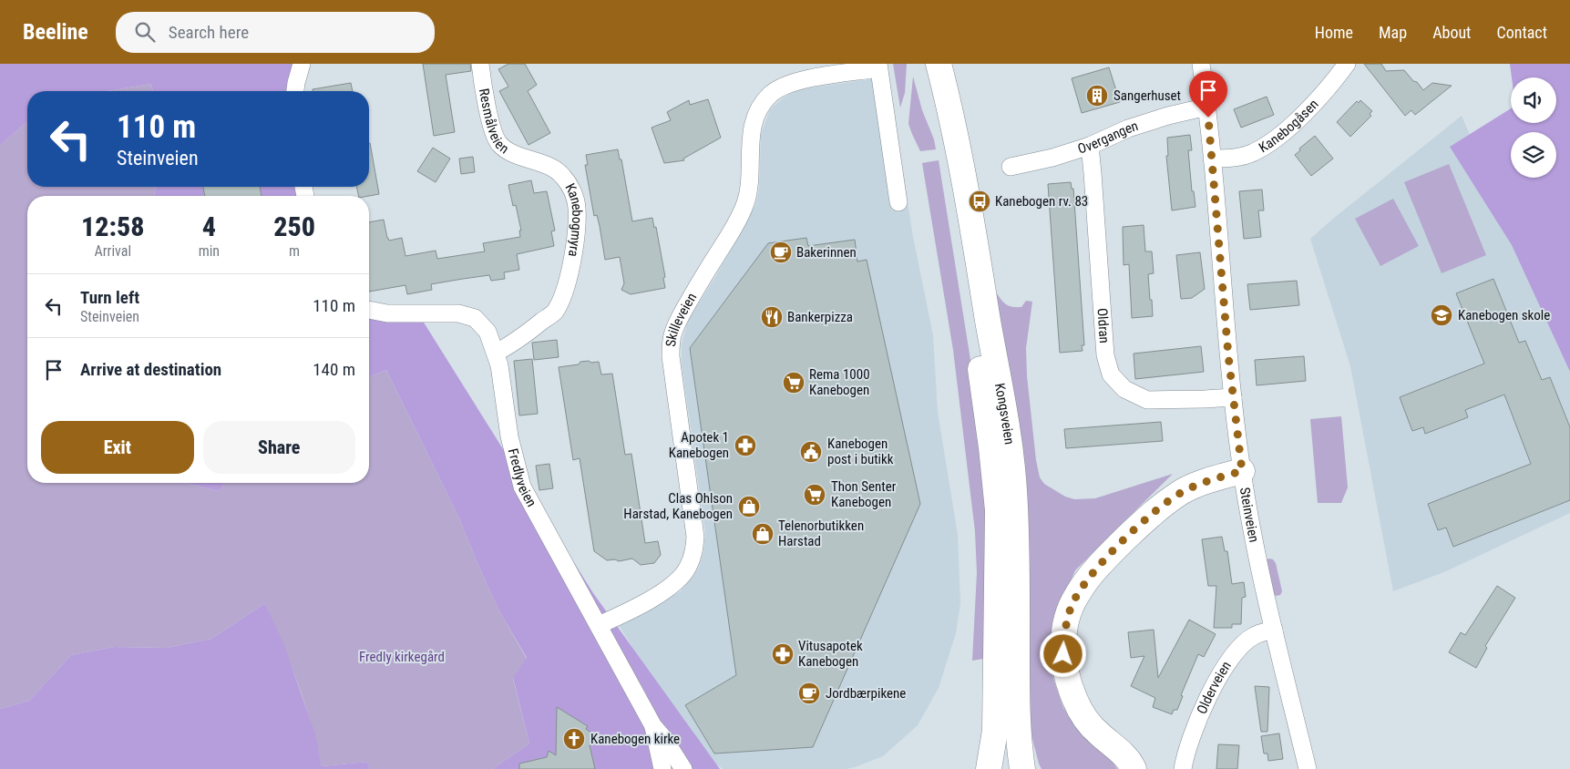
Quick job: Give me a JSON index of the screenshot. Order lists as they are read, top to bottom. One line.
{"streets":{"main road":["Kongsveien"],"street":["Resmålveien","Kanebogåsen","Overgangen","Kanebogmyra","Skilleveien","Oldran","Fredlyveien","Steinveien","Olderveien"]},"crossings":[["Resmålveien","Kanebogmyra"],["Kanebogåsen","Steinveien"],["Overgangen","Oldran"],["Overgangen","Steinveien"],["Kanebogmyra","Fredlyveien"],["Skilleveien","Fredlyveien"],["Oldran","Steinveien"],["Steinveien","Olderveien"]],"parks":["Fredly kirkegård"],"places":{"building":["Sangerhuset"],"bus stop":["Kanebogen rv. 83"],"cafe":["Bakerinnen","Jordbærpikene"],"school or university":["Kanebogen skole"],"restaurant":["Bankerpizza"],"supermarket":["Rema 1000 Kanebogen","Thon Senter Kanebogen"],"pharmacy":["Apotek 1 Kanebogen","Vitusapotek Kanebogen"],"public building":["Kanebogen post i butikk"],"shop":["Clas Ohlson Harstad, Kanebogen","Telenorbutikken Harstad"],"church":["Kanebogen kirke"]},"page":{"header":"Beeline","search":"Search here","nav":["Home","Map","About","Contact"],"turn":["110 m","Steinveien"],"eta":["12:58","Arrival","4","min","250","m"],"list":[{"name":"Turn left","note":"Steinveien","value":"110 m"},{"name":"Arrive at destination","value":"140 m"}],"buttons":["Exit","Share"]}}
